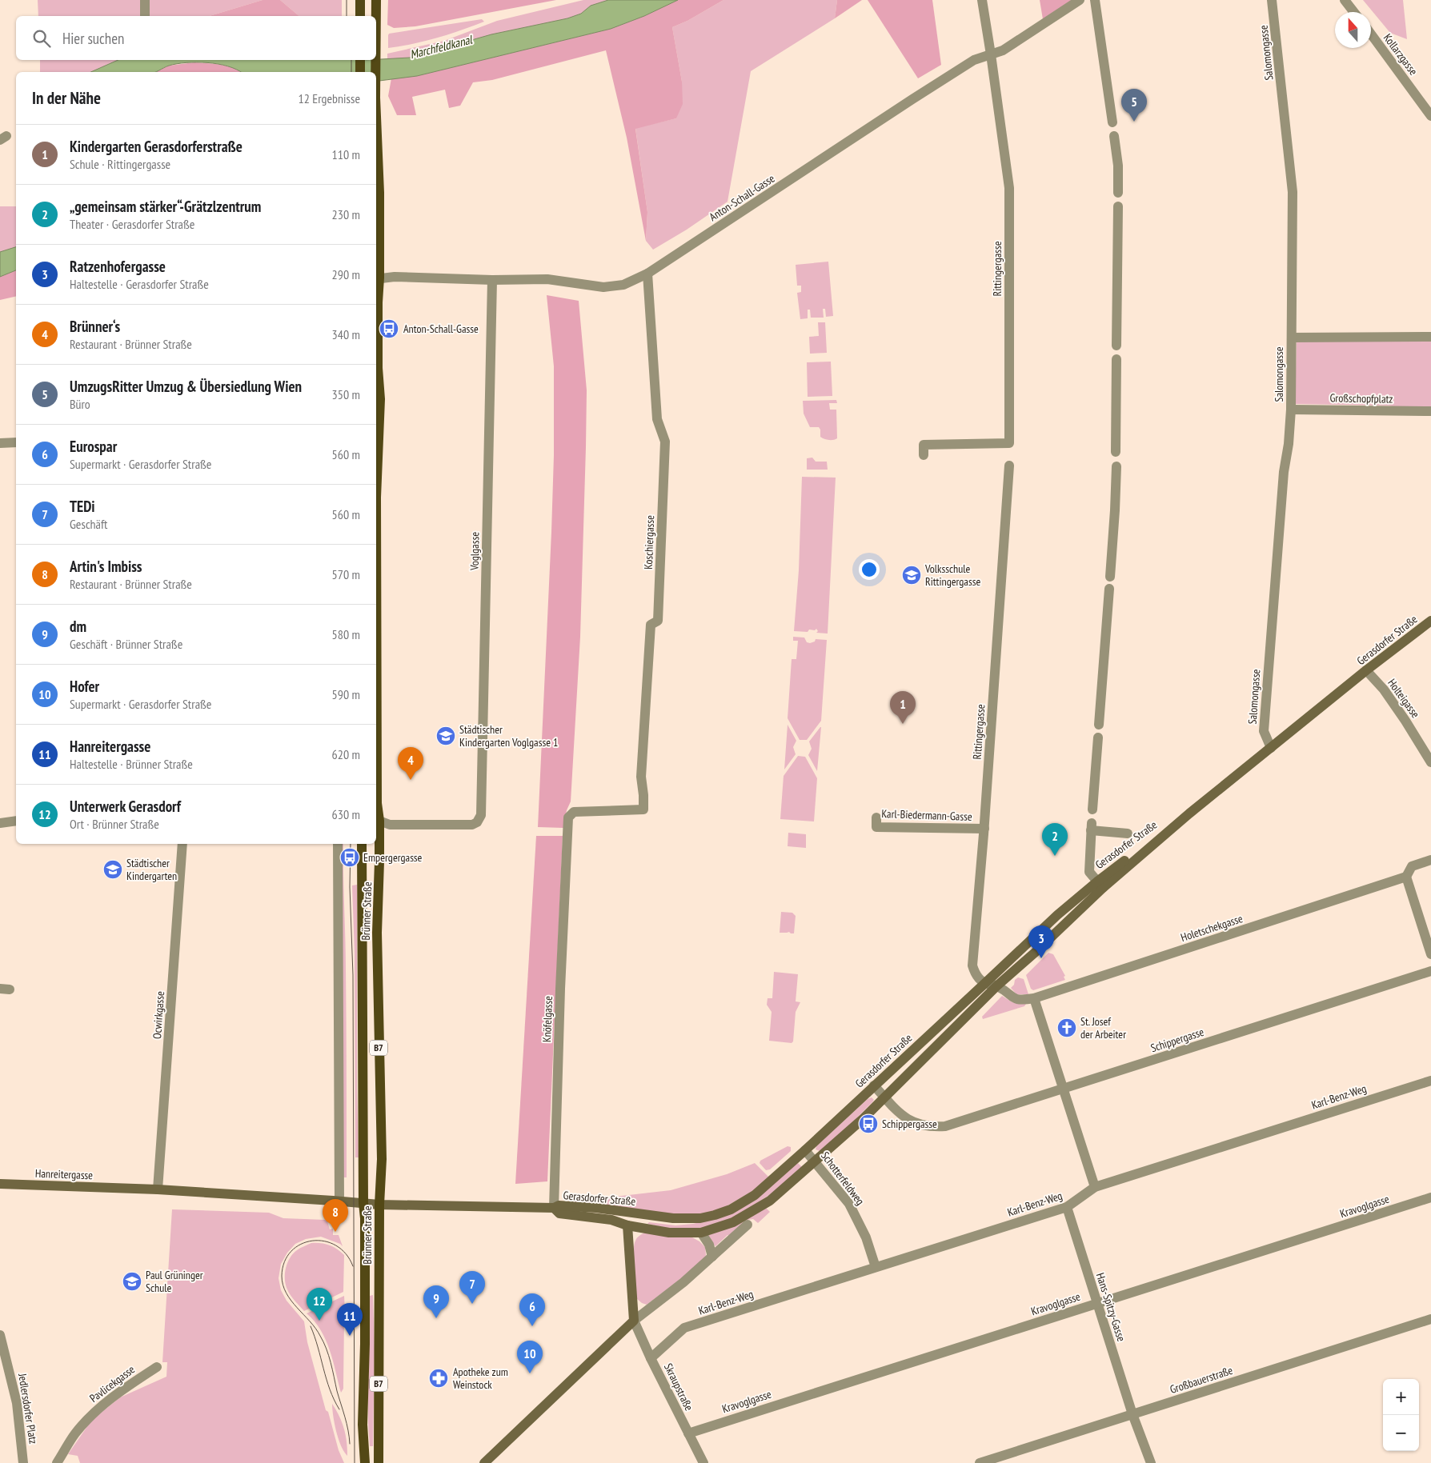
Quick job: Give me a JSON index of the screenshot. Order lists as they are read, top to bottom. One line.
{"streets":{"main road":["Gerasdorfer Straße","Brünner Straße","B7","Hanreitergasse"],"street":["Salomongasse","Kollarzgasse","Anton-Schall-Gasse","Rittingergasse","Großschopfplatz","Koschiergasse","Voglgasse","Holteigasse","Karl-Biedermann-Gasse","Holetschekgasse","Ocwirkgasse","Knöfelgasse","Schippergasse","Karl-Benz-Weg","Schotterfeldweg","Kravoglgasse","Hans-Spitzy-Gasse","Großbauerstraße","Pavlicekgasse","Skraupstraße","Jedlersdorfer Platz"]},"crossings":[["Salomongasse","Großschopfplatz"],["Salomongasse","Gerasdorfer Straße"],["Anton-Schall-Gasse","Rittingergasse"],["Anton-Schall-Gasse","Koschiergasse"],["Anton-Schall-Gasse","Voglgasse"],["Anton-Schall-Gasse","Brünner Straße"],["Rittingergasse","Gerasdorfer Straße"],["Rittingergasse","Karl-Biedermann-Gasse"],["Koschiergasse","Knöfelgasse"],["Voglgasse","Brünner Straße"],["Gerasdorfer Straße","Holteigasse"],["Gerasdorfer Straße","Holetschekgasse"],["Gerasdorfer Straße","Knöfelgasse"],["Gerasdorfer Straße","Schippergasse"],["Gerasdorfer Straße","Hanreitergasse"],["Gerasdorfer Straße","Schotterfeldweg"],["Brünner Straße","Hanreitergasse"],["Ocwirkgasse","Hanreitergasse"],["Knöfelgasse","Hanreitergasse"],["Karl-Benz-Weg","Schotterfeldweg"],["Karl-Benz-Weg","Hans-Spitzy-Gasse"],["Karl-Benz-Weg","Skraupstraße"],["Kravoglgasse","Hans-Spitzy-Gasse"],["Kravoglgasse","Skraupstraße"],["Hans-Spitzy-Gasse","Großbauerstraße"]],"water":["Marchfeldkanal"],"places":{"bus stop":["Anton-Schall-Gasse","Empergergasse","Schippergasse"],"school or university":["Volksschule Rittingergasse","Städtischer Kindergarten Voglgasse 1","Städtischer Kindergarten","Paul Grüninger Schule"],"church":["St. Josef der Arbeiter"],"pharmacy":["Apotheke zum Weinstock"]},"north":"top","page":{"search":"Hier suchen","heading":["In der Nähe","12 Ergebnisse"],"pins":["5","1","4","2","3","8","7","9","12","6","11","10"],"list":[{"mark":"1","name":"Kindergarten Gerasdorferstraße","note":"Schule · Rittingergasse","value":"110 m"},{"mark":"2","name":"„gemeinsam stärker“-Grätzlzentrum","note":"Theater · Gerasdorfer Straße","value":"230 m"},{"mark":"3","name":"Ratzenhofergasse","note":"Haltestelle · Gerasdorfer Straße","value":"290 m"},{"mark":"4","name":"Brünner‘s","note":"Restaurant · Brünner Straße","value":"340 m"},{"mark":"5","name":"UmzugsRitter Umzug & Übersiedlung Wien","note":"Büro","value":"350 m"},{"mark":"6","name":"Eurospar","note":"Supermarkt · Gerasdorfer Straße","value":"560 m"},{"mark":"7","name":"TEDi","note":"Geschäft","value":"560 m"},{"mark":"8","name":"Artin's Imbiss","note":"Restaurant · Brünner Straße","value":"570 m"},{"mark":"9","name":"dm","note":"Geschäft · Brünner Straße","value":"580 m"},{"mark":"10","name":"Hofer","note":"Supermarkt · Gerasdorfer Straße","value":"590 m"},{"mark":"11","name":"Hanreitergasse","note":"Haltestelle · Brünner Straße","value":"620 m"},{"mark":"12","name":"Unterwerk Gerasdorf","note":"Ort · Brünner Straße","value":"630 m"}],"map_buttons":["+","−"]}}
